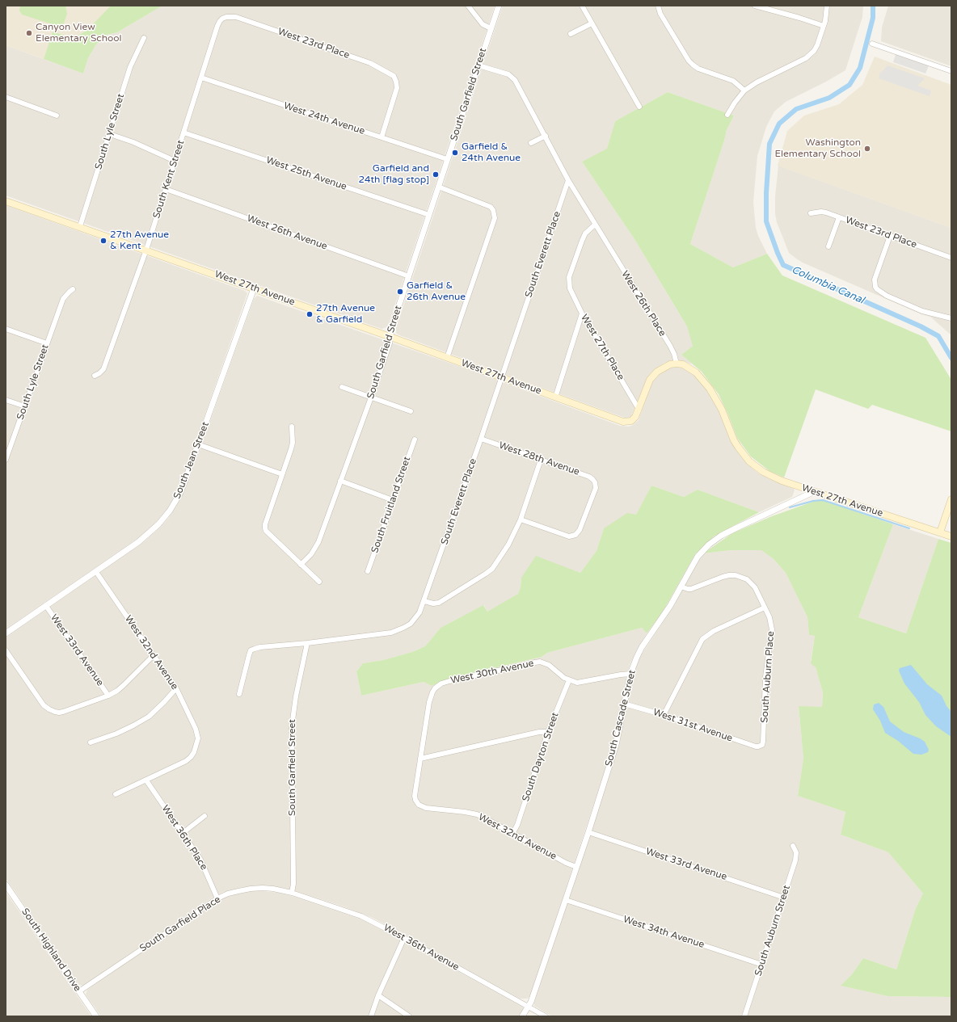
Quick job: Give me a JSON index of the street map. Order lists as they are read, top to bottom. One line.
{"streets":{"main road":["West 27th Avenue"],"street":["West 23rd Place","South Garfield Street","West 24th Avenue","South Lyle Street","West 25th Avenue","South Kent Street","West 26th Avenue","South Everett Place","West 26th Place","West 27th Place","West 28th Avenue","South Jean Street","South Fruitland Street","West 33rd Avenue","West 32nd Avenue","West 30th Avenue","South Auburn Place","South Cascade Street","West 31st Avenue","South Dayton Street","West 36th Place","South Garfield Place","South Auburn Street","West 34th Avenue","West 36th Avenue","South Highland Drive"]},"crossings":[["West 23rd Place","West 24th Avenue"],["West 23rd Place","South Kent Street"],["South Garfield Street","West 24th Avenue"],["South Garfield Street","West 25th Avenue"],["South Garfield Street","West 26th Avenue"],["South Garfield Street","South Everett Place"],["South Garfield Street","West 27th Avenue"],["South Garfield Street","West 26th Place"],["South Garfield Street","South Garfield Place"],["South Garfield Street","West 36th Avenue"],["West 24th Avenue","South Kent Street"],["South Lyle Street","West 27th Avenue"],["West 25th Avenue","South Kent Street"],["South Kent Street","West 26th Avenue"],["South Kent Street","West 27th Avenue"],["South Everett Place","West 27th Avenue"],["South Everett Place","West 26th Place"],["South Everett Place","West 28th Avenue"],["West 27th Avenue","West 26th Place"],["West 27th Avenue","West 27th Place"],["West 27th Avenue","South Jean Street"],["West 27th Avenue","South Cascade Street"],["West 26th Place","West 27th Place"],["South Jean Street","West 33rd Avenue"],["South Jean Street","West 32nd Avenue"],["West 33rd Avenue","South Cascade Street"],["West 33rd Avenue","South Auburn Street"],["West 32nd Avenue","West 30th Avenue"],["West 32nd Avenue","South Cascade Street"],["West 32nd Avenue","South Dayton Street"],["West 32nd Avenue","West 36th Place"],["West 30th Avenue","South Dayton Street"],["South Auburn Place","West 31st Avenue"],["South Cascade Street","West 31st Avenue"],["South Cascade Street","West 34th Avenue"],["South Cascade Street","West 36th Avenue"],["West 36th Place","South Garfield Place"],["South Garfield Place","West 36th Avenue"],["South Garfield Place","South Highland Drive"],["South Auburn Street","West 34th Avenue"]],"water":["Columbia Canal"],"places":["Canyon View Elementary School","Washington Elementary School","Garfield & 24th Avenue","Garfield and 24th [flag stop]","27th Avenue & Kent","Garfield & 26th Avenue","27th Avenue & Garfield"]}
